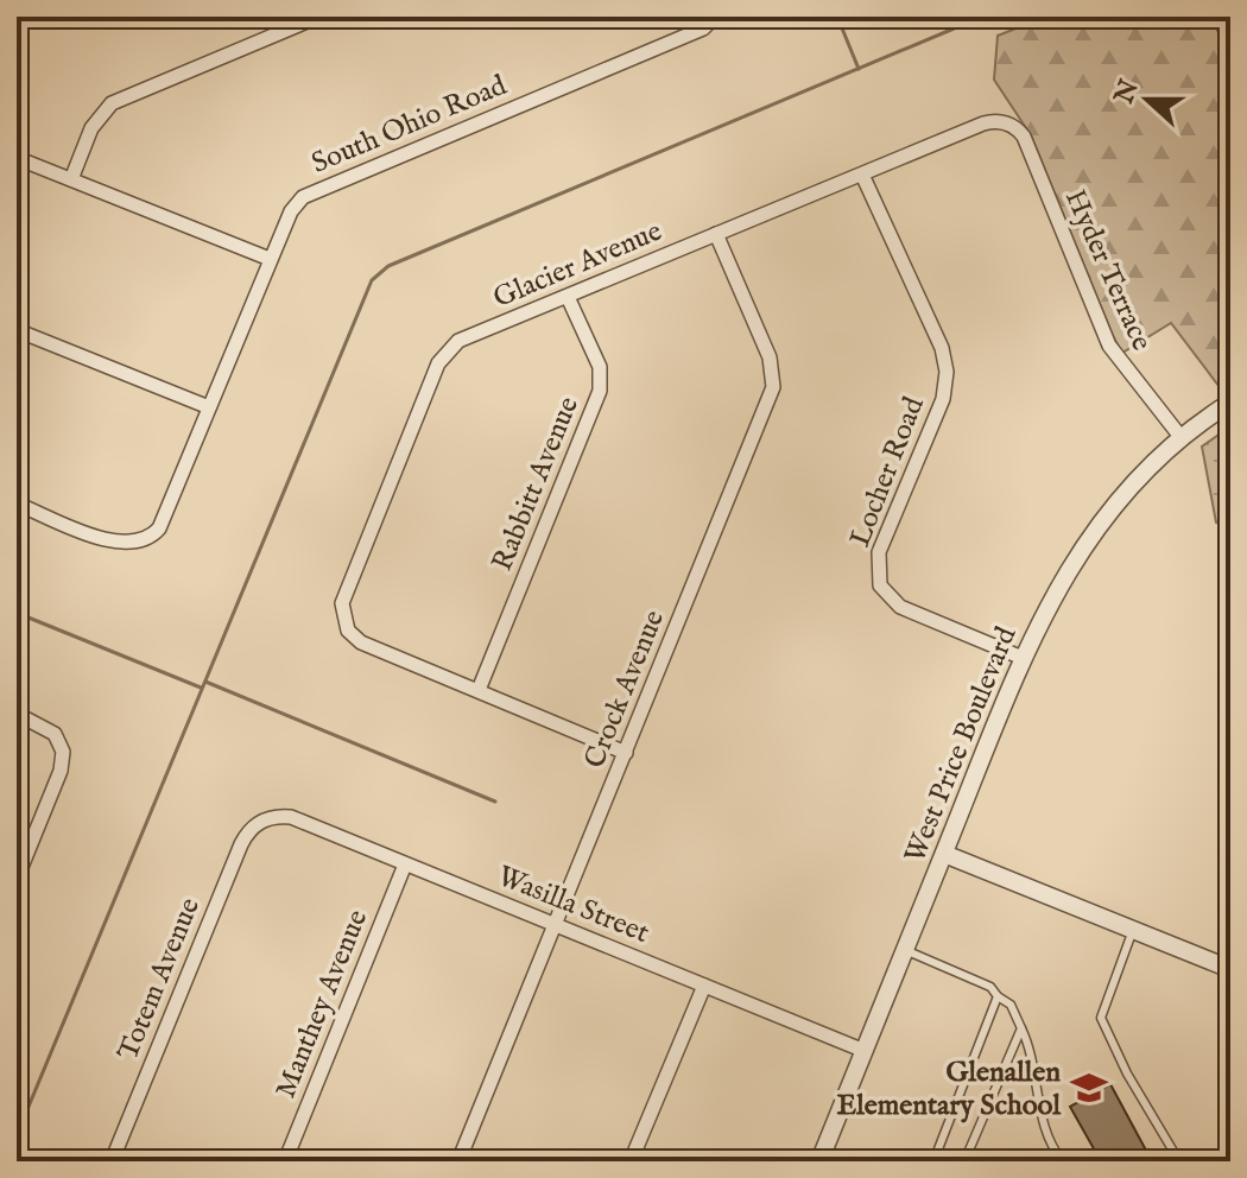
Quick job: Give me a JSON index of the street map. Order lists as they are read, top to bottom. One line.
{"streets":{"street":["South Ohio Road","Glacier Avenue","Hyder Terrace","Locher Road","Rabbitt Avenue","Crock Avenue","West Price Boulevard","Wasilla Street","Totem Avenue","Manthey Avenue"]},"crossings":[["Glacier Avenue","Hyder Terrace"],["Glacier Avenue","Locher Road"],["Glacier Avenue","Rabbitt Avenue"],["Glacier Avenue","Crock Avenue"],["Hyder Terrace","West Price Boulevard"],["Locher Road","West Price Boulevard"],["Crock Avenue","Wasilla Street"],["West Price Boulevard","Wasilla Street"],["Wasilla Street","Totem Avenue"],["Wasilla Street","Manthey Avenue"]],"places":{"school or university":["Glenallen Elementary School"]},"north":"left"}
